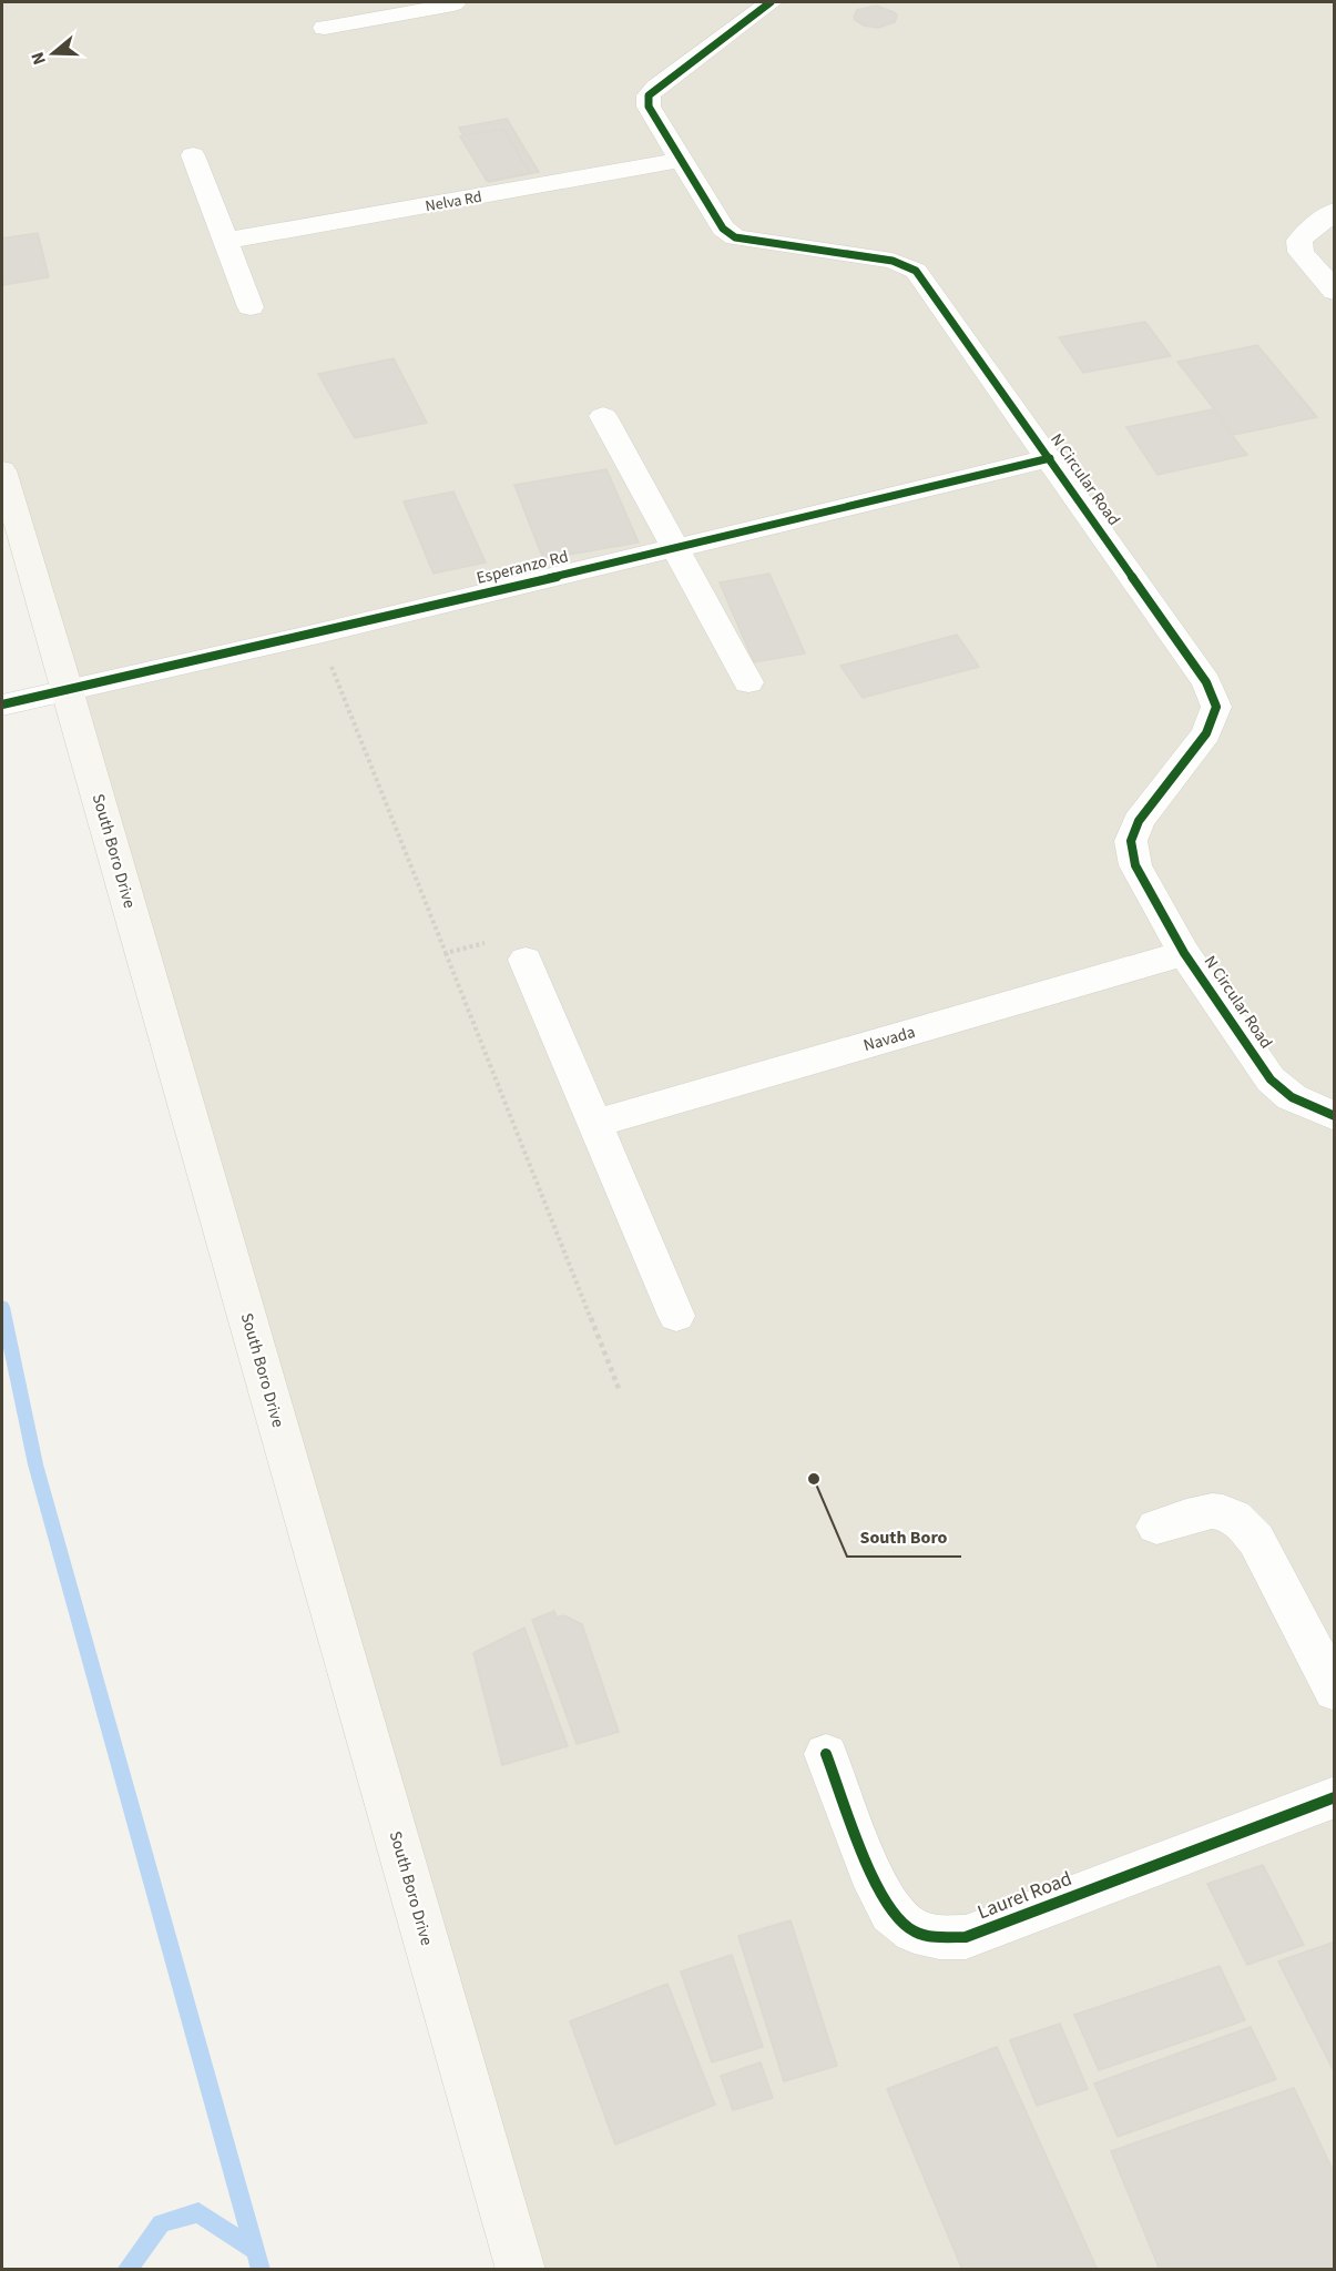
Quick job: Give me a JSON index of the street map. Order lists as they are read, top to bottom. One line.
{"streets":{"main road":["South Boro Drive"],"street":["Nelva Rd","N Circular Road","Esperanzo Rd","Navada","Laurel Road"]},"crossings":[["Nelva Rd","N Circular Road"],["N Circular Road","Esperanzo Rd"],["N Circular Road","Navada"],["Esperanzo Rd","South Boro Drive"]],"places":["South Boro"],"north":"left"}
